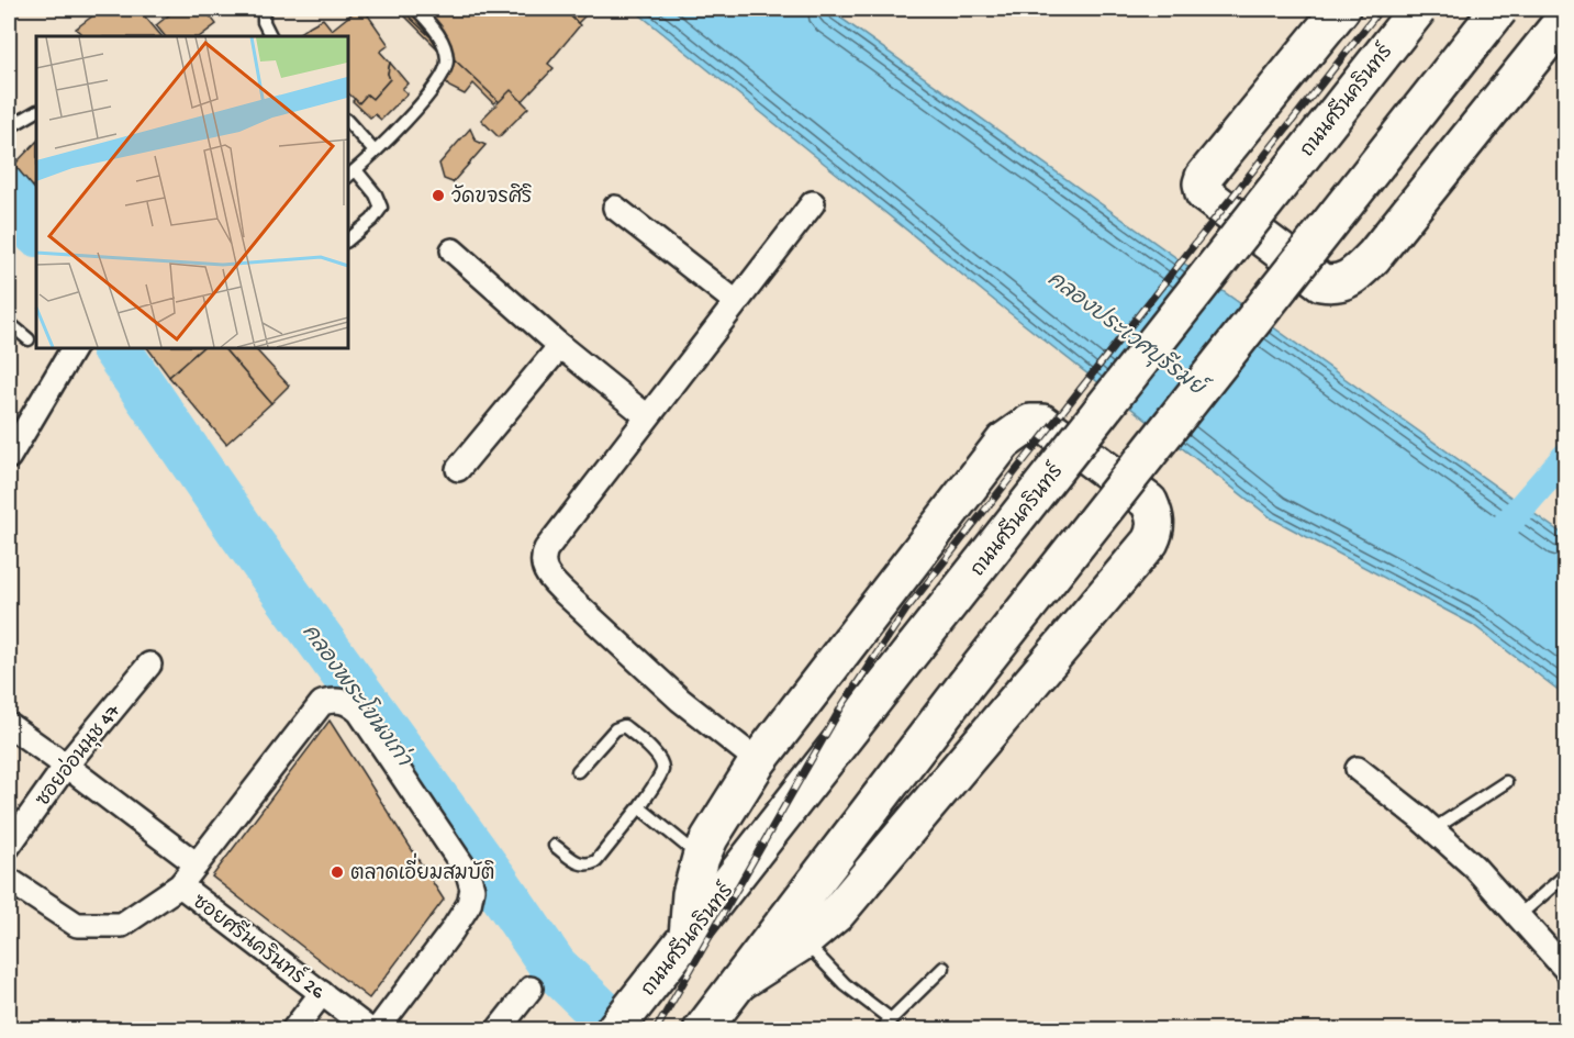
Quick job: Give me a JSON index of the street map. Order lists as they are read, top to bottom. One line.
{"streets":{"main road":["ถนนศรีนครินทร์"],"street":["ซอยอ่อนนุช 47","ซอยศรีนครินทร์ 26"]},"water":["คลองประเวศบุรีรมย์","คลองพระโขนงเก่า"],"places":["วัดขจรศิริ","ตลาดเอี่ยมสมบัติ"]}
